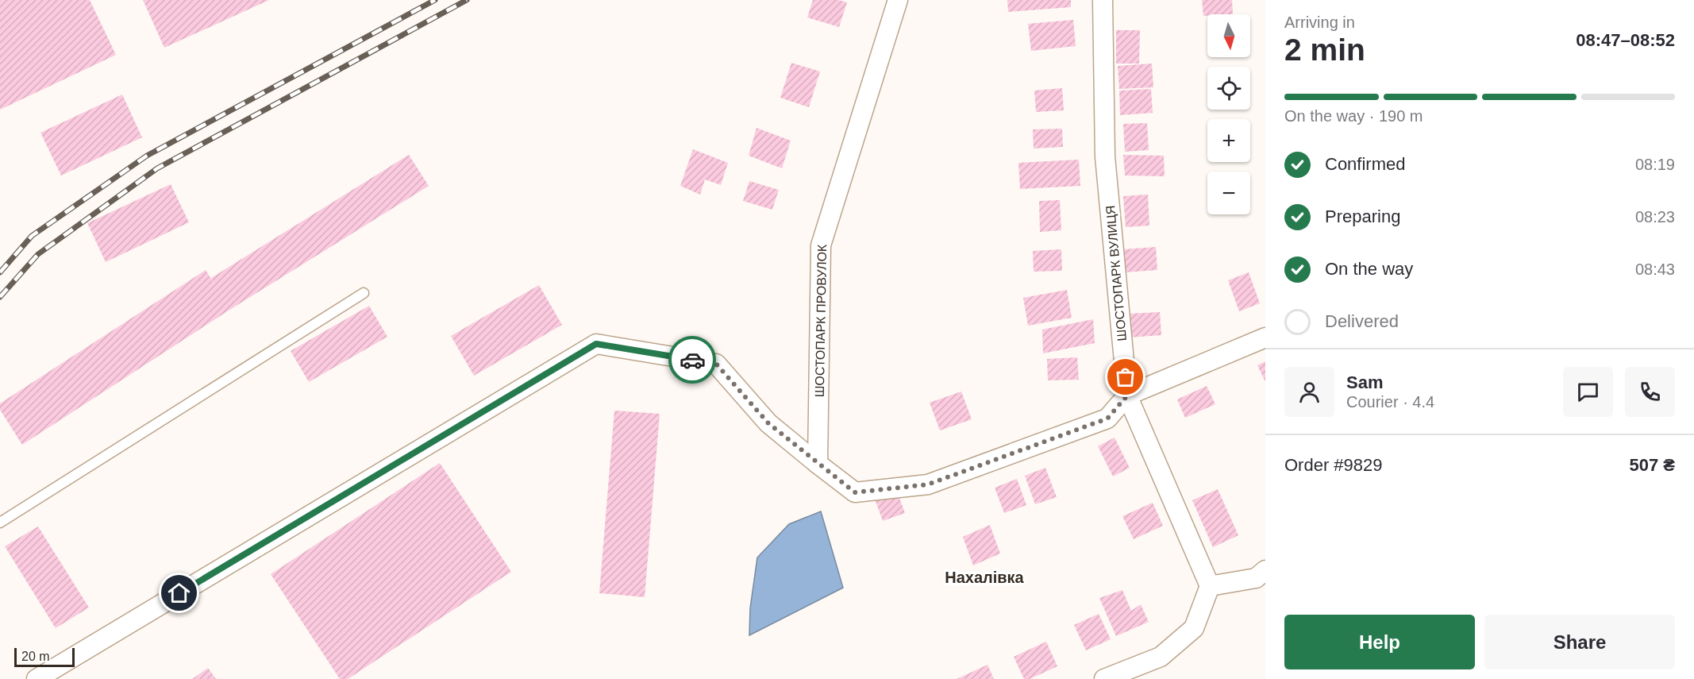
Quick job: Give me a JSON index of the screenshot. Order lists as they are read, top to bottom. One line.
{"streets":{"street":["ШОСТОПАРК ВУЛИЦЯ","ШОСТОПАРК ПРОВУЛОК"]},"districts":["Нахалівка"],"scale_bar":"20 m","north":"bottom","page":{"heading":["2 min","Arriving in","08:47–08:52"],"panel":["Sam","Courier · 4.4","Order #9829","507 ₴"],"map_buttons":["+","−"],"bar":"On the way · 190 m","list":[["Confirmed","08:19"],["Preparing","08:23"],["On the way","08:43"],"Delivered"],"buttons":["Help","Share"],"scale":"20 m"}}
